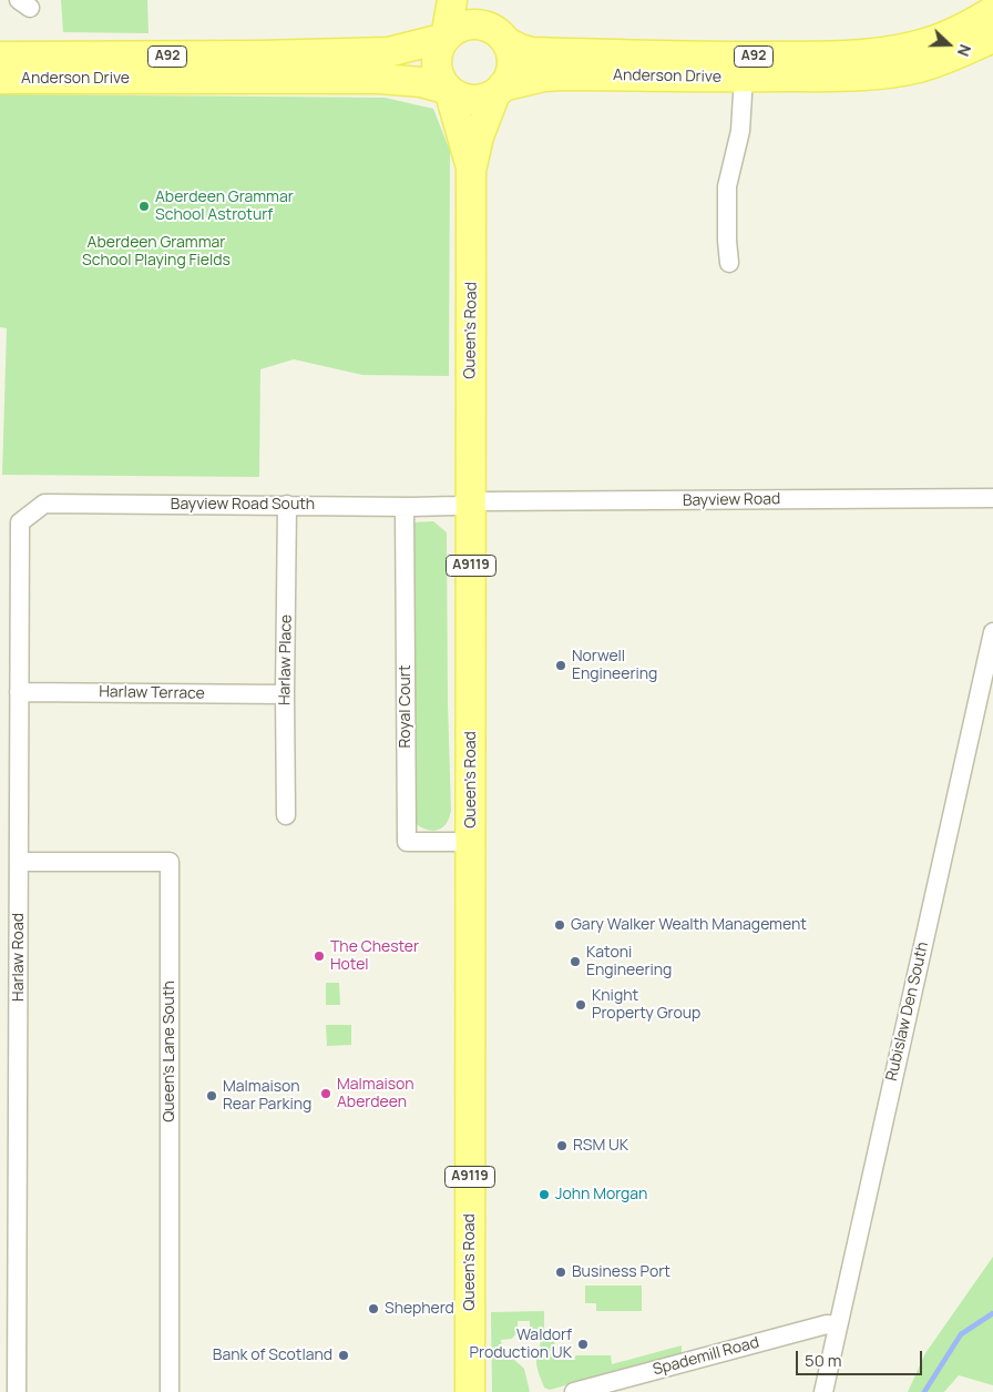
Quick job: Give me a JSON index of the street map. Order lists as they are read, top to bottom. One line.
{"streets":{"main road":["A92","Anderson Drive","Queen's Road","A9119"],"street":["Bayview Road","Bayview Road South","Harlaw Place","Harlaw Terrace","Royal Court","Harlaw Road","Rubislaw Den South","Queen's Lane South","Spademill Road"]},"crossings":[["A92","Anderson Drive"],["A92","Queen's Road"],["Anderson Drive","Queen's Road"],["Queen's Road","Bayview Road"],["Queen's Road","Bayview Road South"],["Queen's Road","Royal Court"],["Bayview Road","Bayview Road South"],["Bayview Road South","Harlaw Place"],["Bayview Road South","Royal Court"],["Bayview Road South","Harlaw Road"],["Harlaw Place","Harlaw Terrace"],["Harlaw Terrace","Harlaw Road"],["Harlaw Road","Queen's Lane South"],["Rubislaw Den South","Spademill Road"]],"parks":["Aberdeen Grammar School Playing Fields"],"places":["Aberdeen Grammar School Astroturf","Norwell Engineering","Gary Walker Wealth Management","The Chester Hotel","Katoni Engineering","Knight Property Group","Malmaison Aberdeen","Malmaison Rear Parking","RSM UK","John Morgan","Business Port","Shepherd","Waldorf Production UK","Bank of Scotland"],"scale_bar":"50 m","north":"right"}
